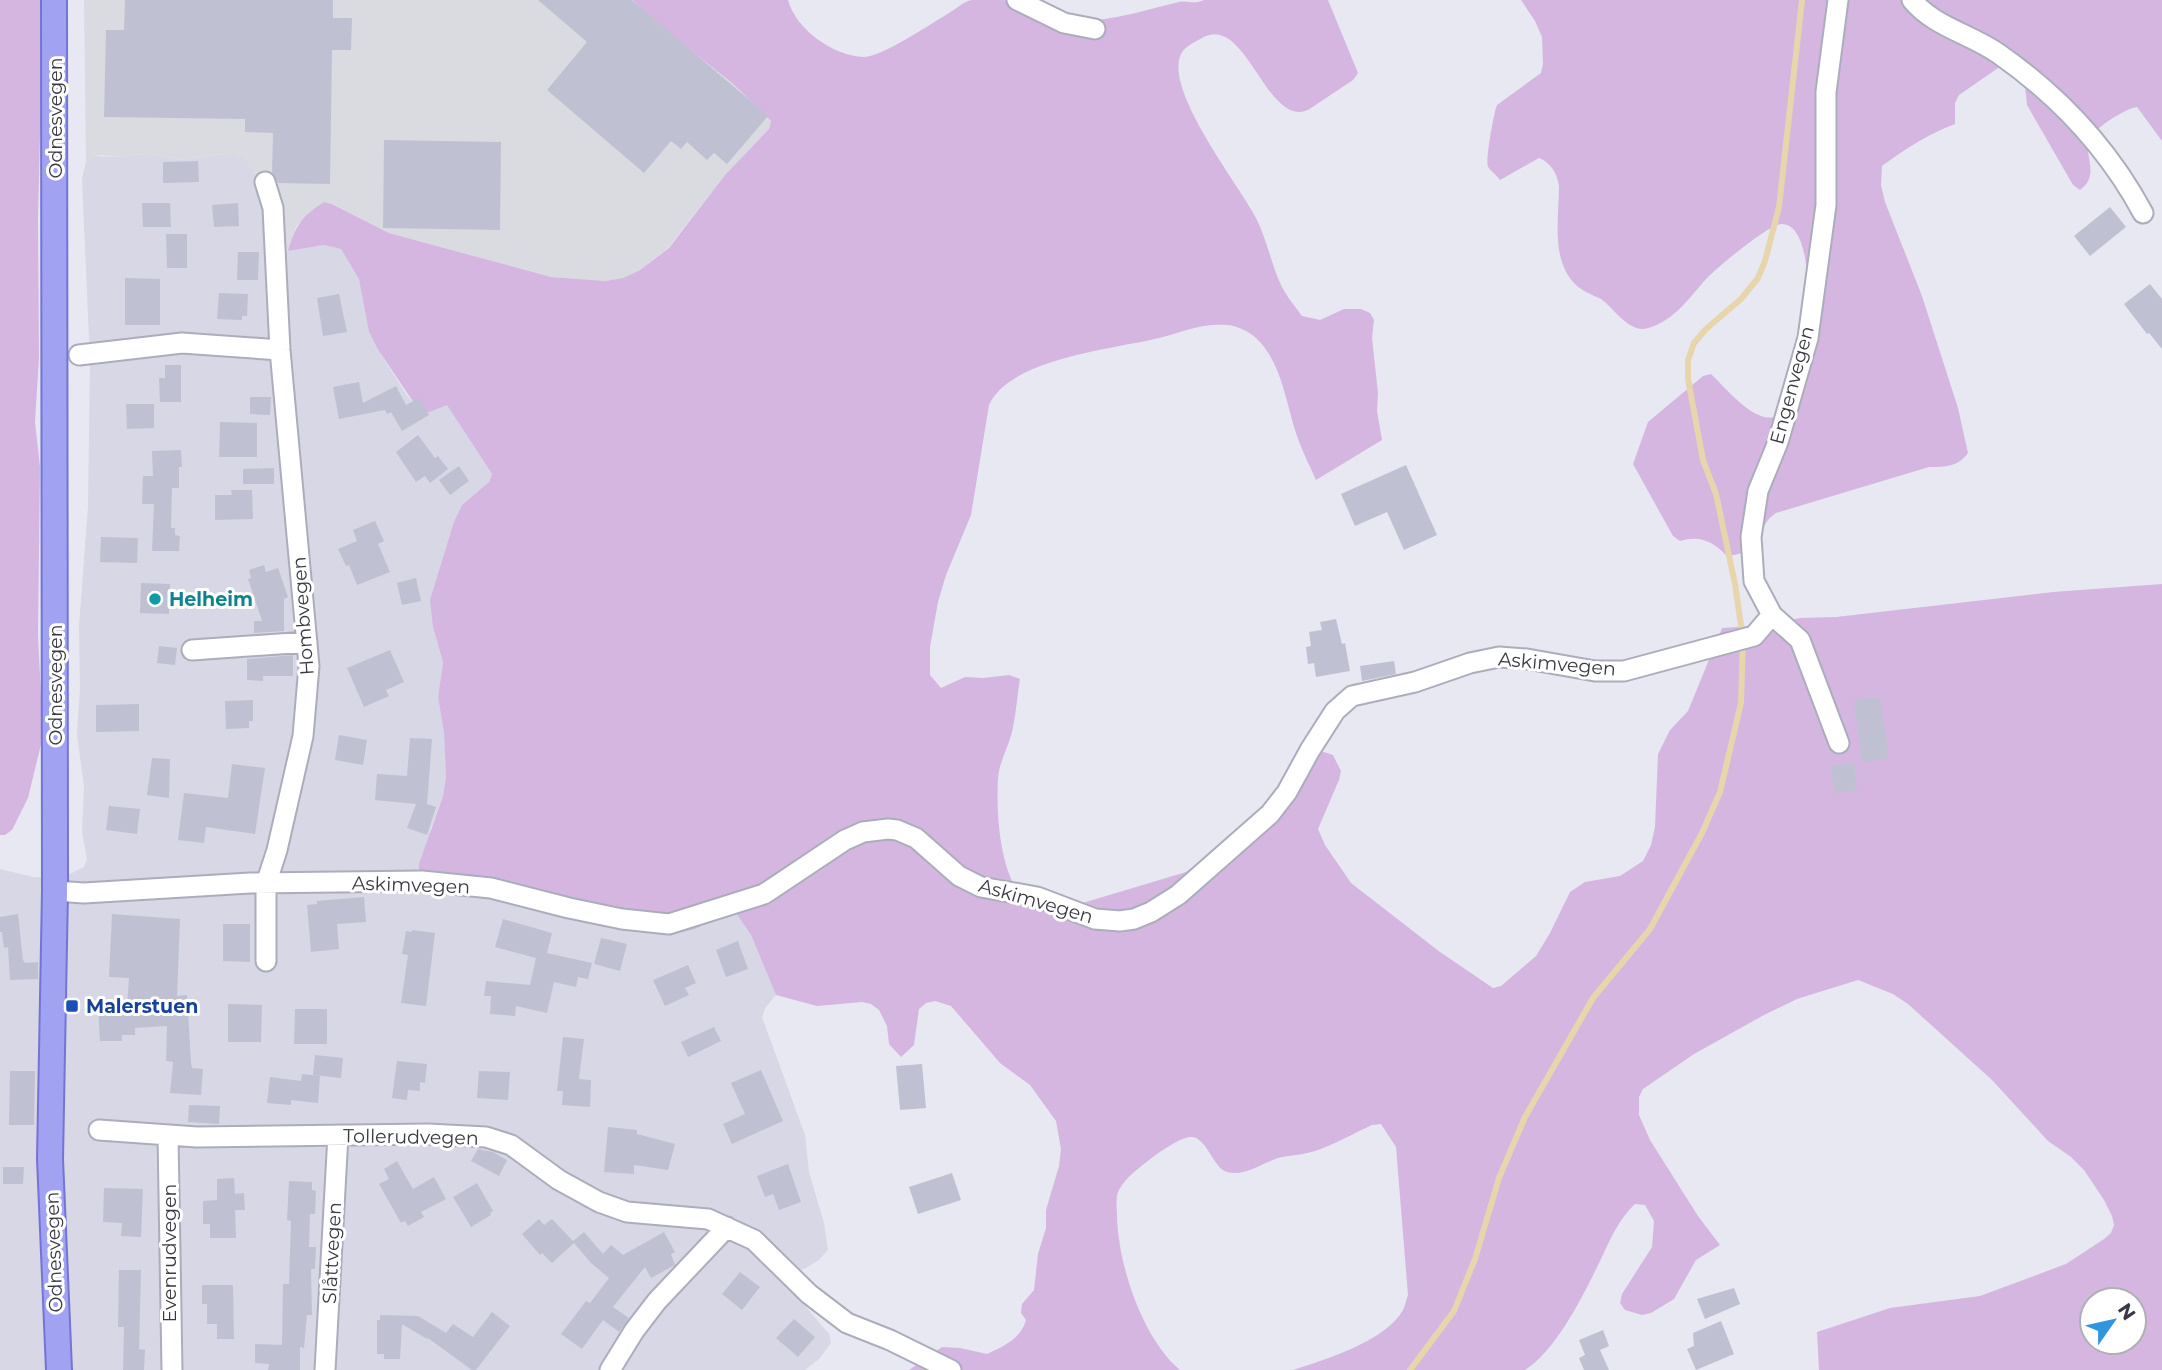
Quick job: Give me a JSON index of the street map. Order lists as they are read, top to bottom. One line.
{"streets":{"main road":["Odnesvegen"],"street":["Engenvegen","Hombvegen","Askimvegen","Tollerudvegen","Evenrudvegen","Slåttvegen"]},"crossings":[["Odnesvegen","Askimvegen"],["Engenvegen","Askimvegen"],["Hombvegen","Askimvegen"],["Tollerudvegen","Evenrudvegen"],["Tollerudvegen","Slåttvegen"]],"places":{"other":["Helheim"],"transit":["Malerstuen"]},"north":"top right"}
